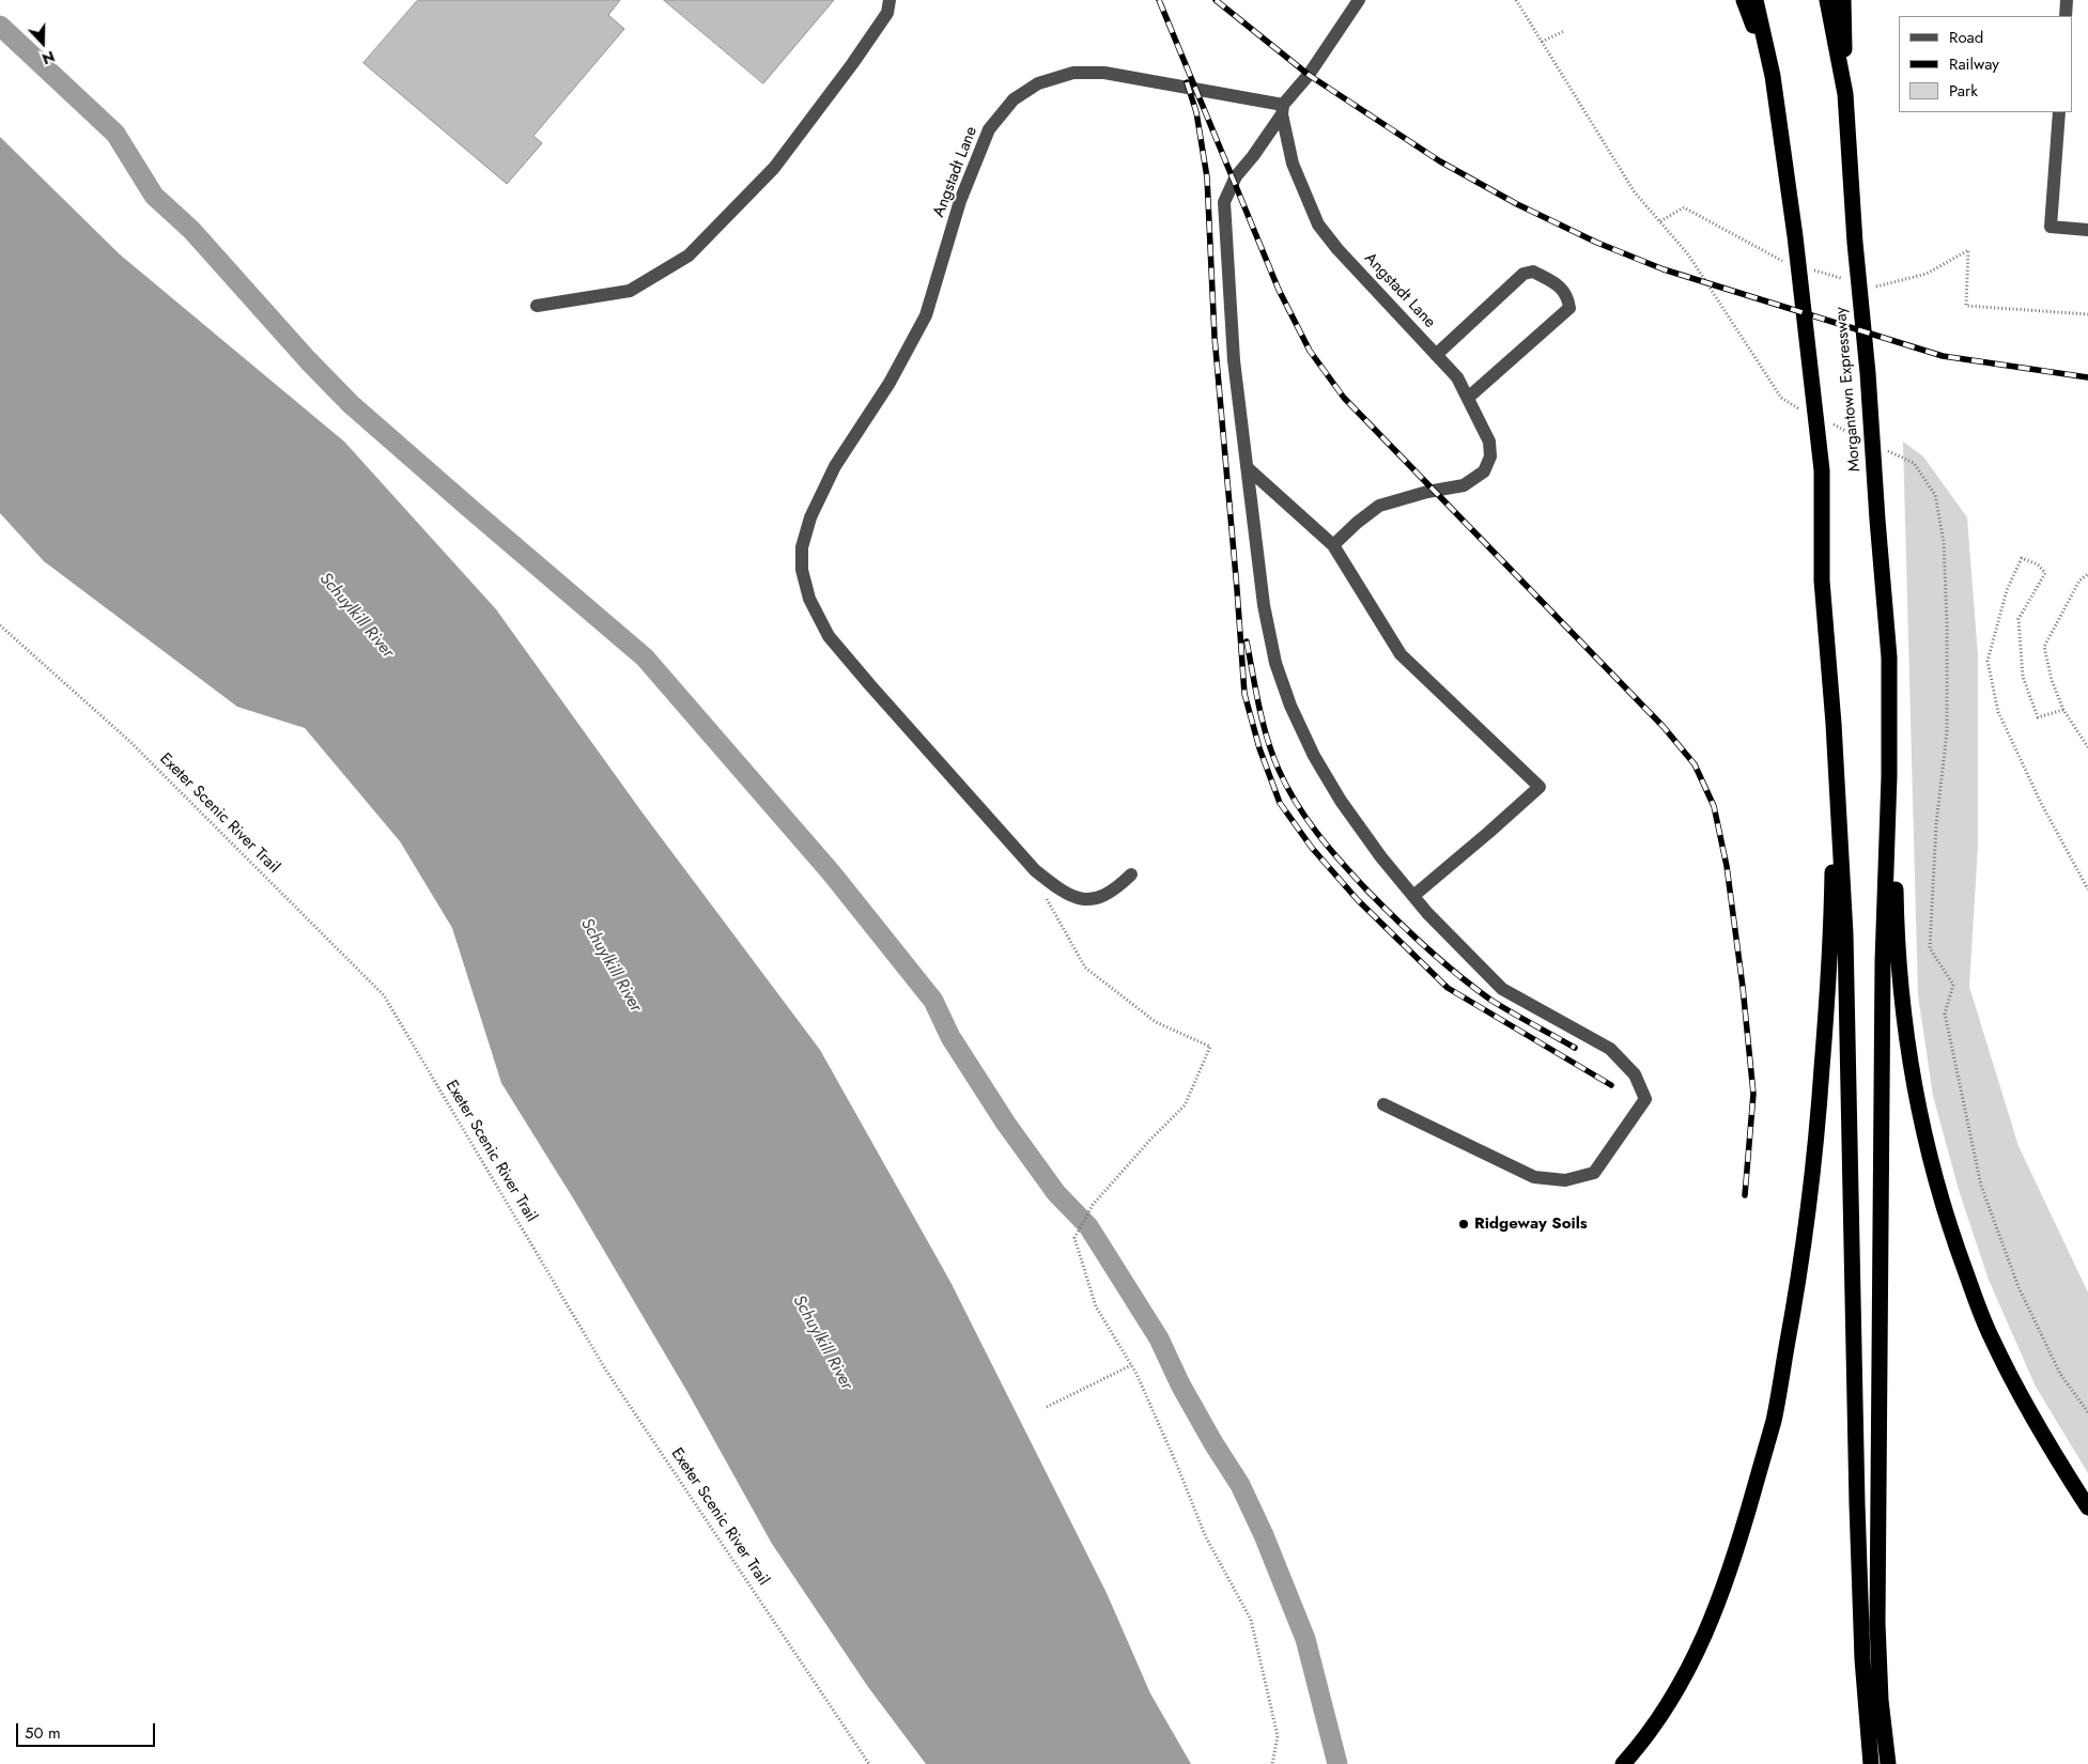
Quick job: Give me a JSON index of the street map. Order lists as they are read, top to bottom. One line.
{"streets":{"highway":["Morgantown Expressway"],"lane":["Angstadt Lane"],"path":["Exeter Scenic River Trail"]},"water":["Schuylkill River"],"places":["Ridgeway Soils"],"legend":["Road","Railway","Park"],"scale_bar":"50 m","north":"bottom"}
